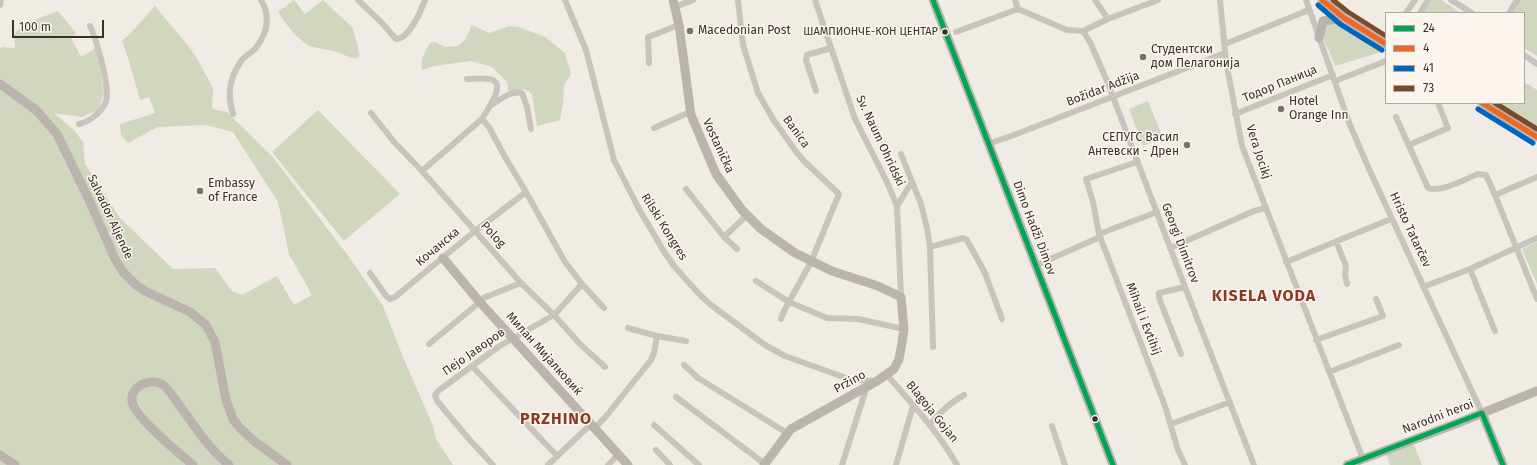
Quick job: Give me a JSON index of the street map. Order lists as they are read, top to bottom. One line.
{"streets":{"street":["Тодор Паница","Božidar Adžija","Banica","Sv. Naum Ohridski","Vostanička","Vera Jocikj","Salvador Aljende","Rilski Kongres","Dimo Hadži Dimov","Hristo Tatarčev","Polog","Georgi Dimitrov","Кочанска","Mihail i Evtihij","Пејо Јаворов","Милан Мијалковиќ","Pržino","Blagoja Gojan","Narodni heroi"]},"crossings":[["Тодор Паница","Vera Jocikj"],["Тодор Паница","Hristo Tatarčev"],["Božidar Adžija","Vera Jocikj"],["Božidar Adžija","Dimo Hadži Dimov"],["Božidar Adžija","Georgi Dimitrov"],["Banica","Vostanička"],["Sv. Naum Ohridski","Vostanička"],["Sv. Naum Ohridski","Pržino"],["Vostanička","Pržino"],["Vera Jocikj","Narodni heroi"],["Rilski Kongres","Pržino"],["Hristo Tatarčev","Narodni heroi"],["Polog","Кочанска"],["Polog","Пејо Јаворов"],["Georgi Dimitrov","Mihail i Evtihij"],["Кочанска","Милан Мијалковиќ"],["Пејо Јаворов","Милан Мијалковиќ"],["Pržino","Blagoja Gojan"]],"districts":["KISELA VODA","PRZHINO"],"places":["Macedonian Post","ШАМПИОНЧЕ-КОН ЦЕНТАР","Студентски дом Пелагонија","Hotel Orange Inn","СЕПУГС Васил Антевски - Дрен","Embassy of France"],"lines":["transit line 24","transit line 4","transit line 73","transit line 41"],"legend":["24","4","41","73"],"scale_bar":"100 m"}
